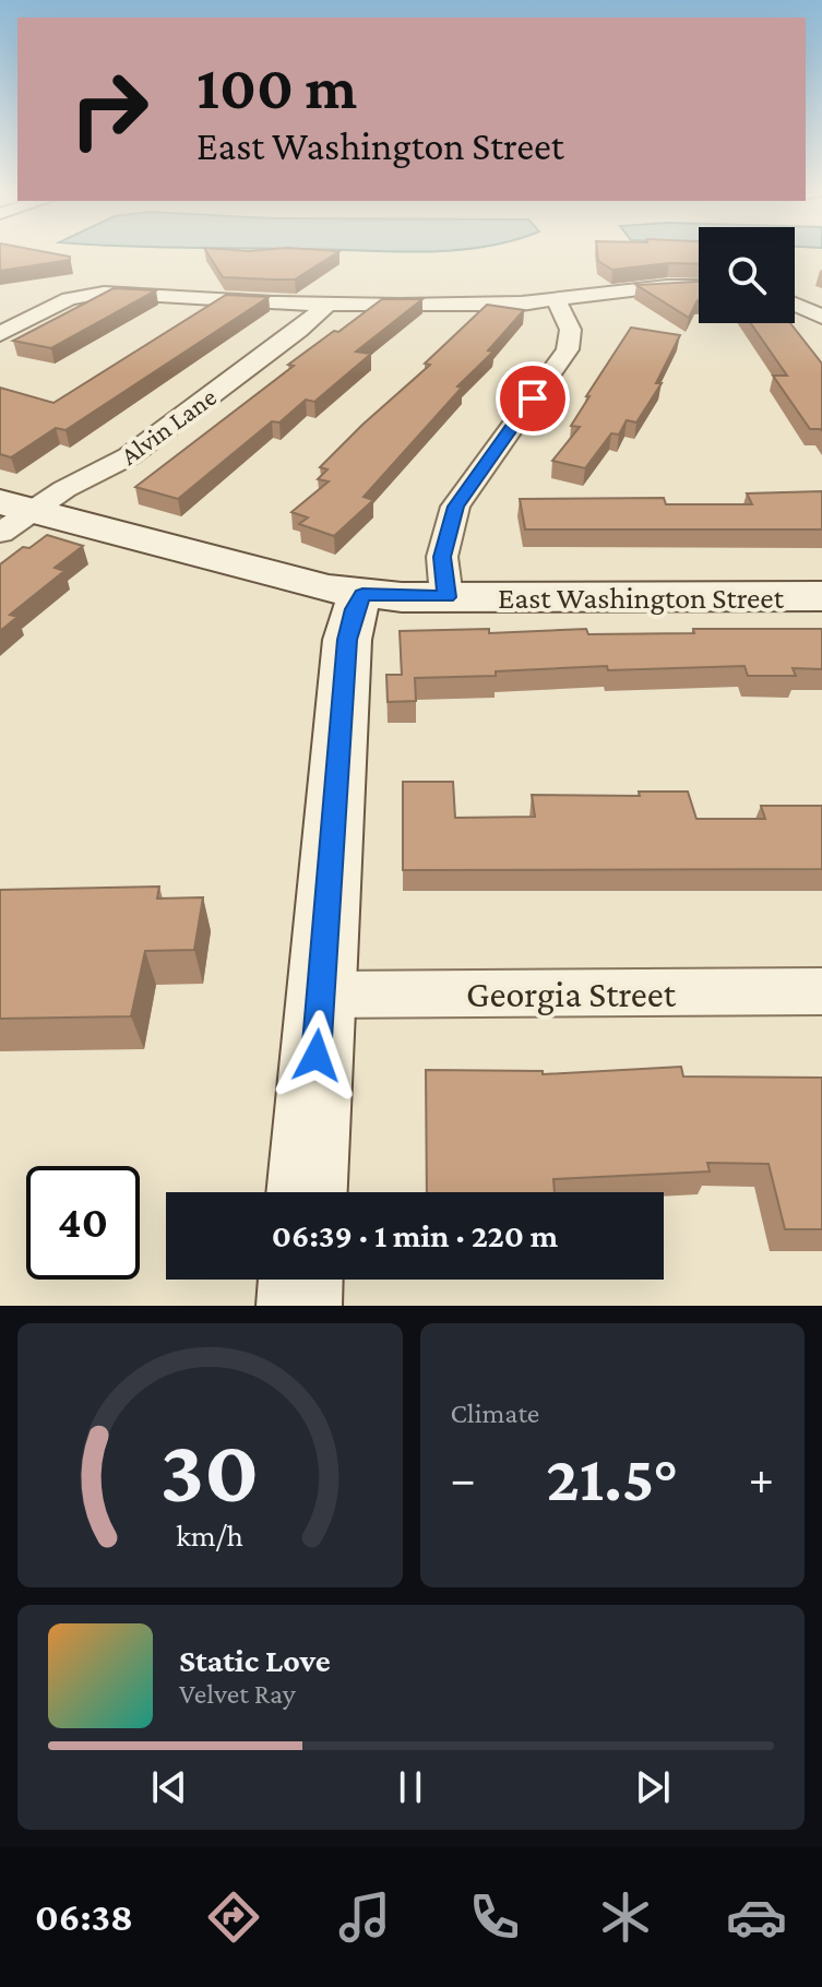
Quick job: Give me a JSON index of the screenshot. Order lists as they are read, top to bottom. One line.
{"streets":{"street":["Alvin Lane","East Washington Street","Georgia Street"]},"crossings":[["Alvin Lane","East Washington Street"]],"page":{"turn":["100 m","East Washington Street"],"limit":"40","trip":"06:39 · 1 min · 220 m","tile":"Climate","heat":["−","21.5°","+"],"song":["Static Love","Velvet Ray"],"tabs":"06:38","gauge":["30","km/h"]}}
